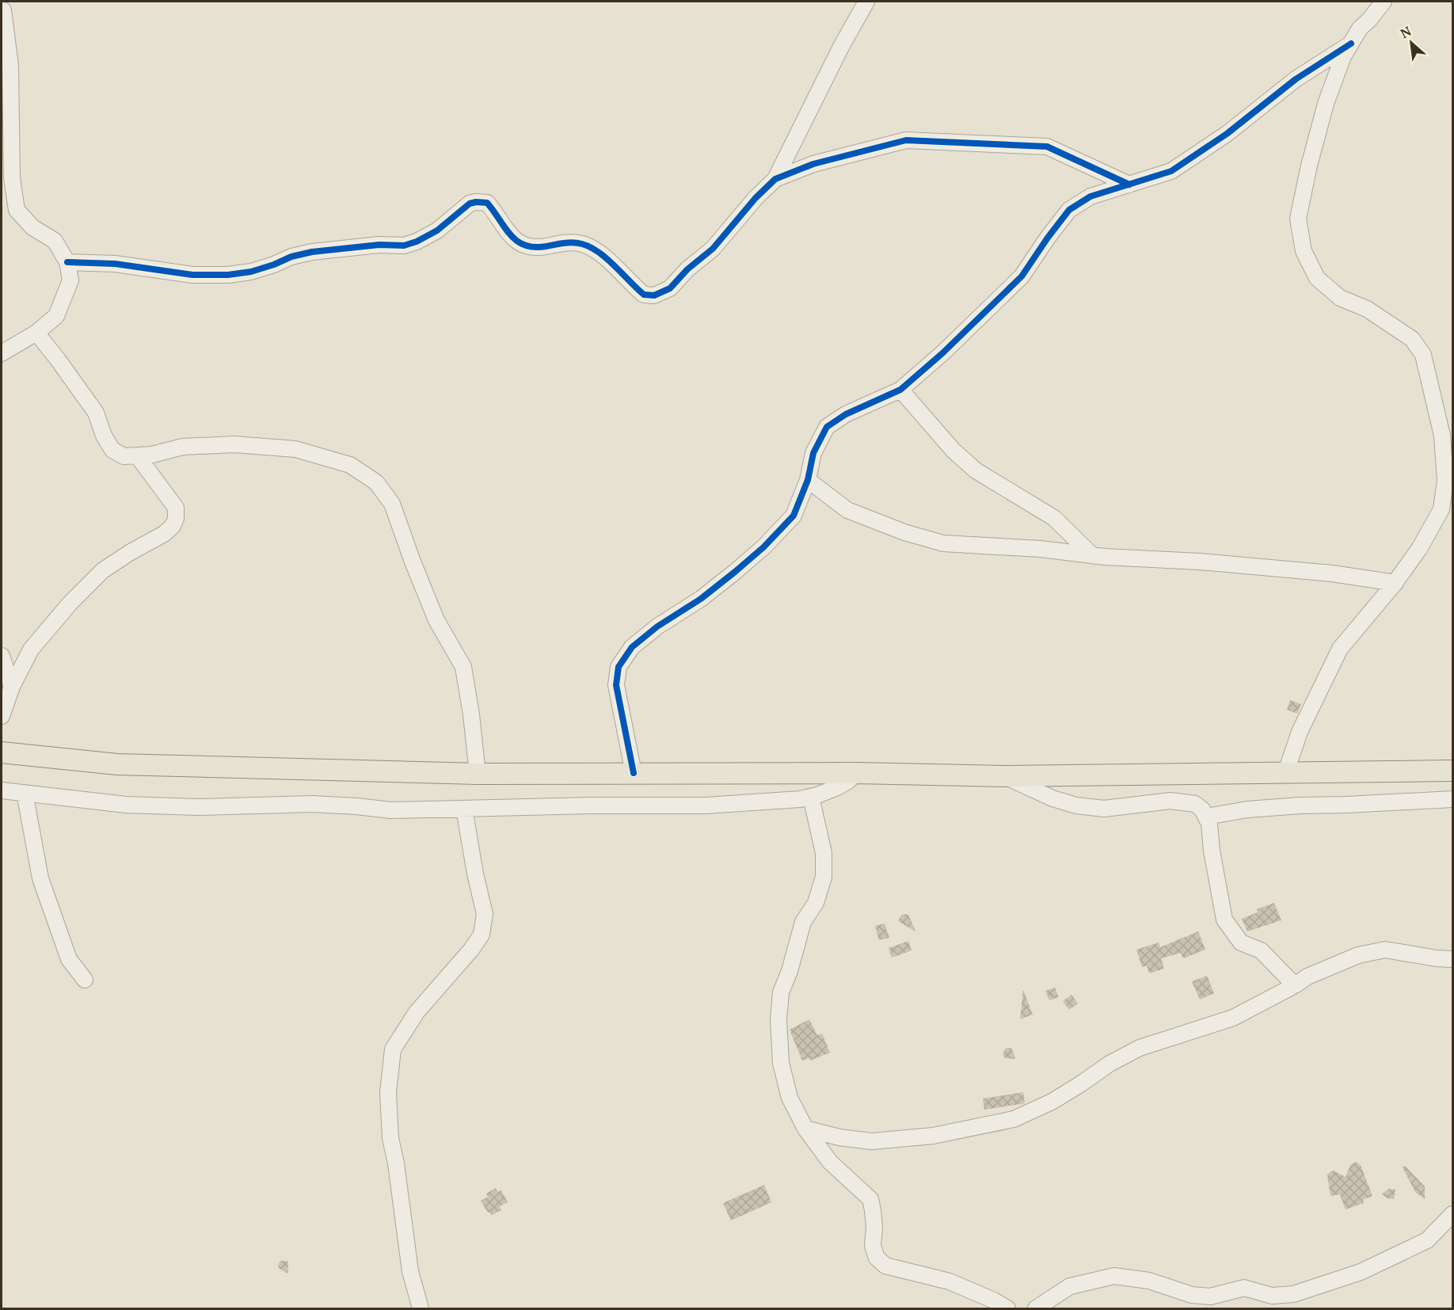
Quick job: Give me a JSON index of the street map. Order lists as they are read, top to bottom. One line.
{"north":"top left"}
